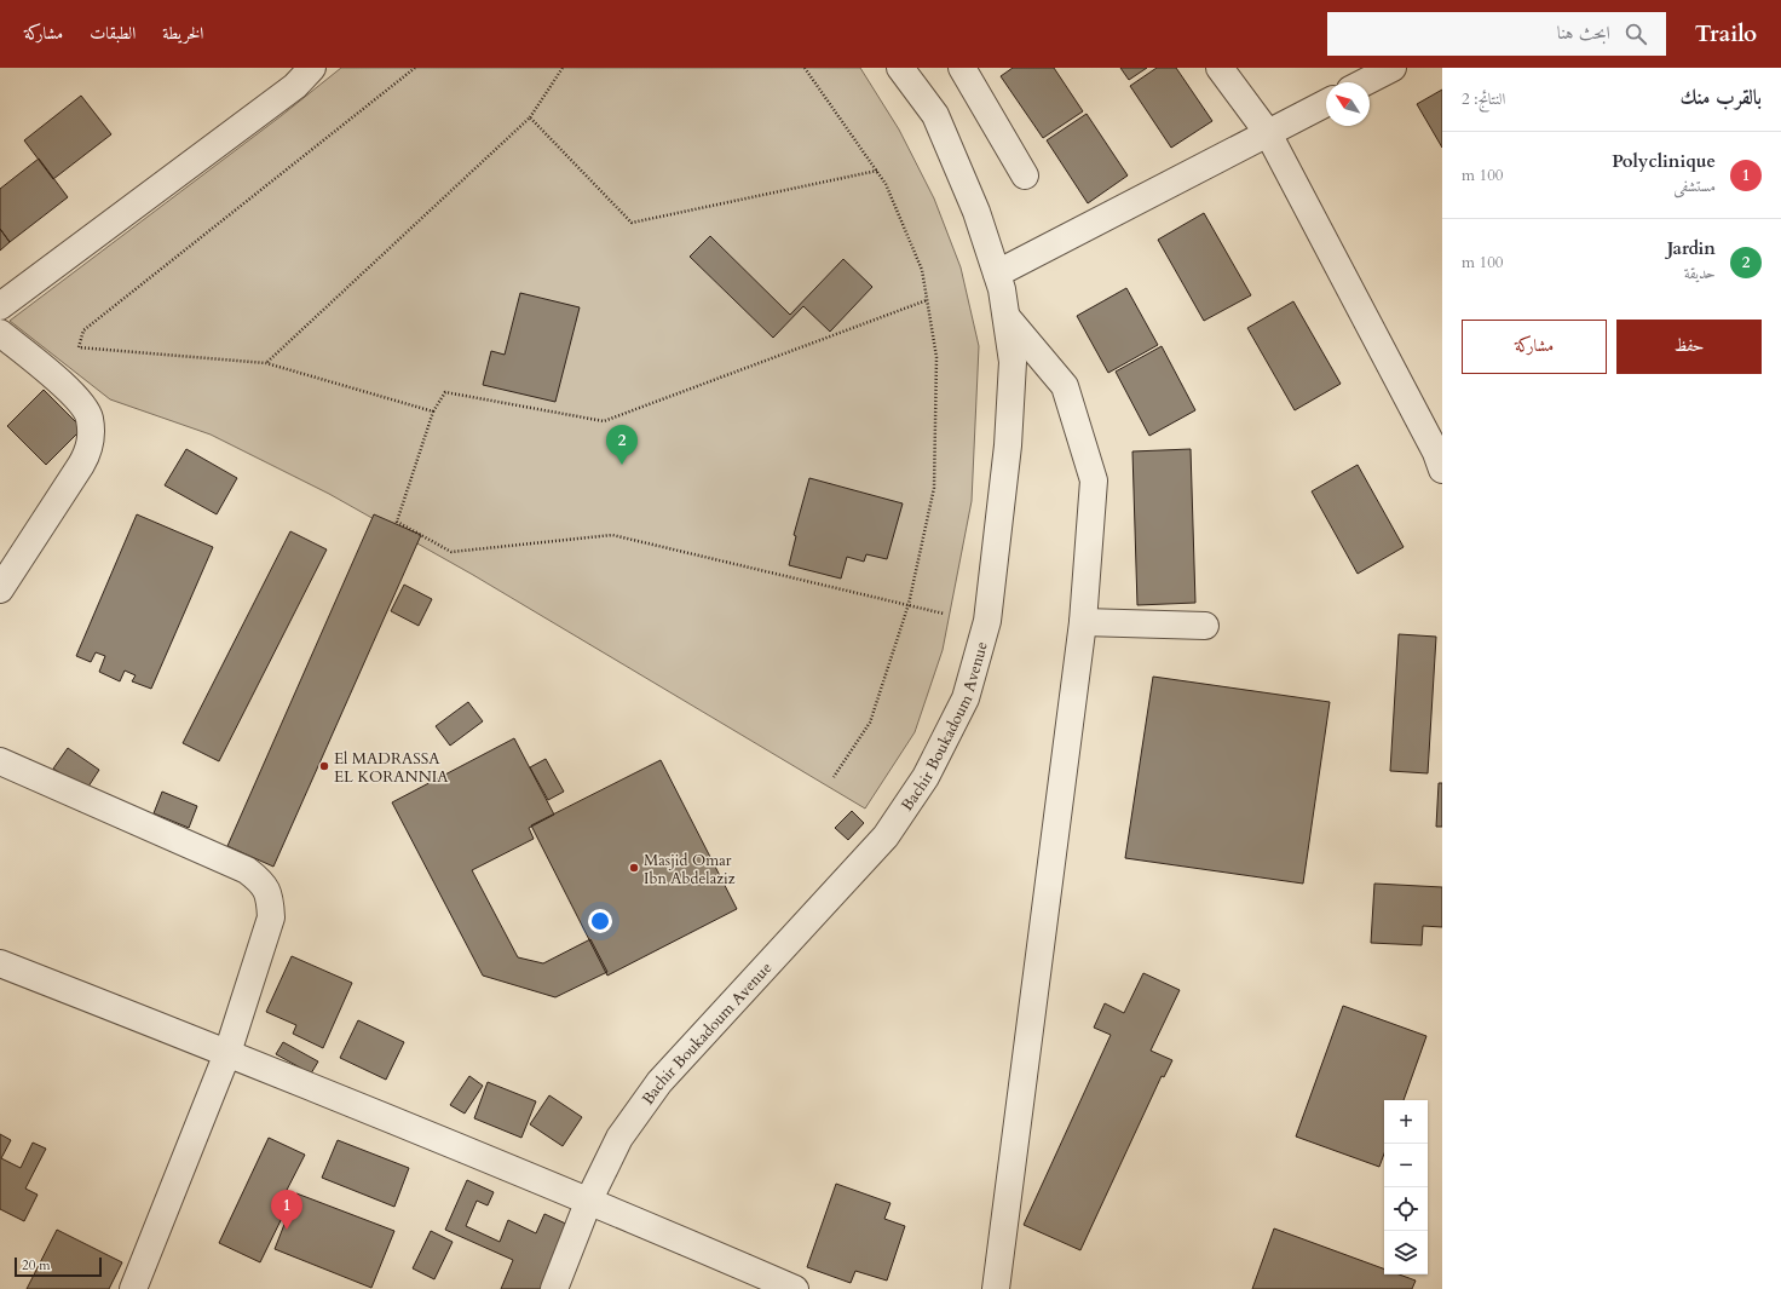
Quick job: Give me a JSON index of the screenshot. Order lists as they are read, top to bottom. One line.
{"streets":{"street":["Bachir Boukadoum Avenue"]},"places":["El MADRASSA EL KORANNIA","Masjid Omar Ibn Abdelaziz"],"scale_bar":"20 m","north":"top left","page":{"header":"Trailo","search":"ابحث هنا","nav":["الخريطة","الطبقات","مشاركة"],"heading":["بالقرب منك","النتائج: 2"],"list":[{"mark":"1","name":"Polyclinique","note":"مستشفى","value":"100 m"},{"mark":"2","name":"Jardin","note":"حديقة","value":"100 m"}],"buttons":["حفظ","مشاركة"],"pins":["2","1"],"map_buttons":["+","−"],"scale":"20 m"}}
